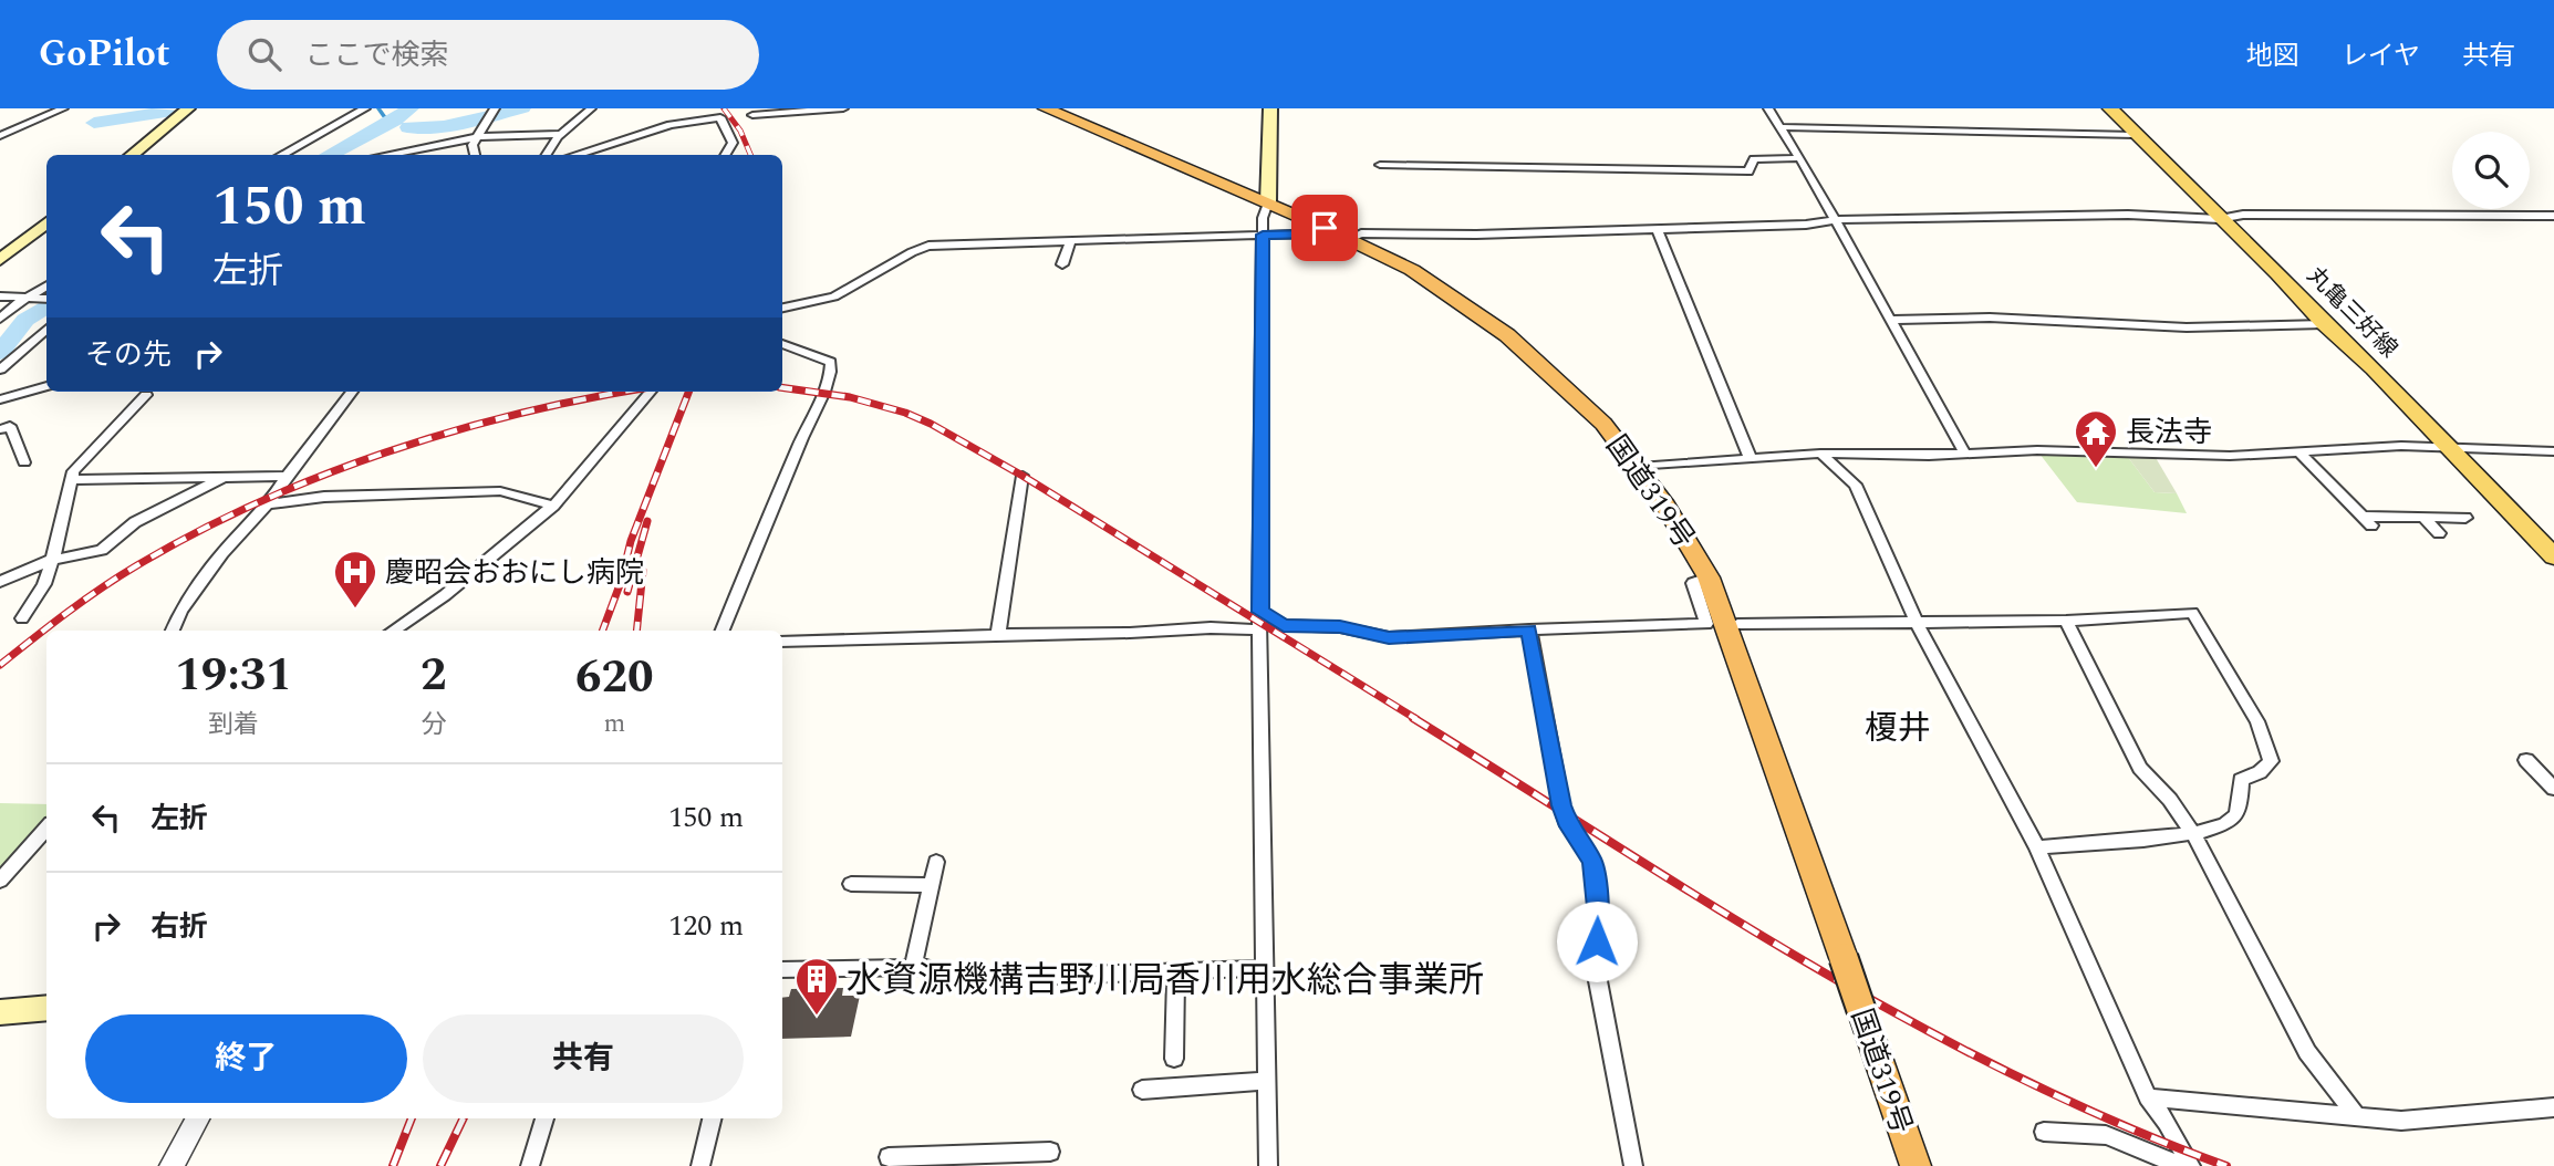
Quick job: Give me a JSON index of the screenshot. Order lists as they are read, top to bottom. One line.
{"streets":{"highway":["国道319号"],"main road":["丸亀三好線"]},"districts":["榎井"],"places":{"temple":["長法寺"],"hospital":["慶昭会おおにし病院"],"building":["水資源機構吉野川局香川用水総合事業所"]},"page":{"header":"GoPilot","search":"ここで検索","nav":["地図","レイヤ","共有"],"turn":["150 m","左折"],"then":"その先","eta":["19:31","到着","2","分","620","m"],"list":[{"name":"左折","value":"150 m"},{"name":"右折","value":"120 m"}],"buttons":["終了","共有"]}}
